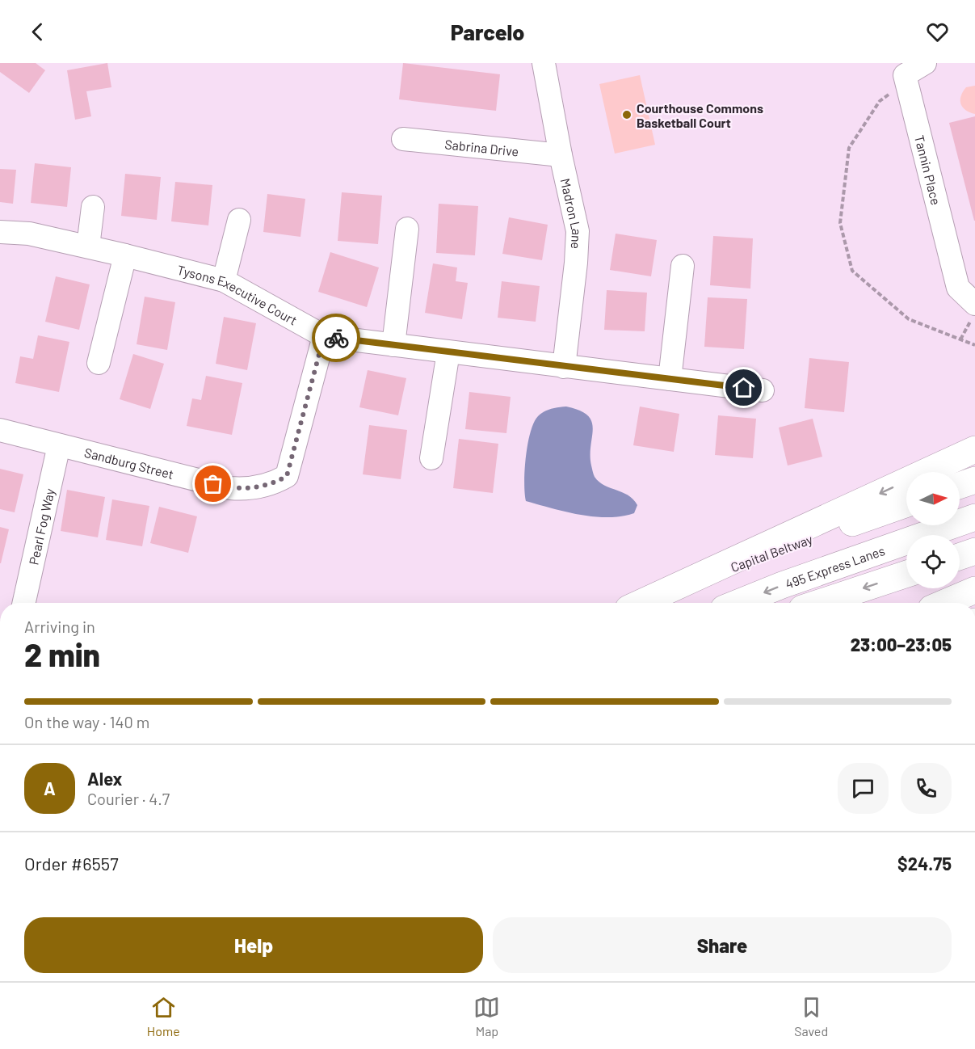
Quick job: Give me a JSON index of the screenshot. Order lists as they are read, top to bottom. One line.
{"streets":{"highway":["Capital Beltway","495 Express Lanes"],"street":["Sabrina Drive","Tannin Place","Madron Lane","Tysons Executive Court","Sandburg Street","Pearl Fog Way"]},"crossings":[["Sabrina Drive","Madron Lane"],["Madron Lane","Tysons Executive Court"],["Tysons Executive Court","Sandburg Street"],["Sandburg Street","Pearl Fog Way"]],"places":["Courthouse Commons Basketball Court"],"north":"right","page":{"header":"Parcelo","heading":["2 min","Arriving in","23:00–23:05"],"panel":["Alex","Courier · 4.7","Order #6557","$24.75"],"bar":"On the way · 140 m","round":"A","buttons":["Help","Share"],"tabs":["Home","Map","Saved"]}}
